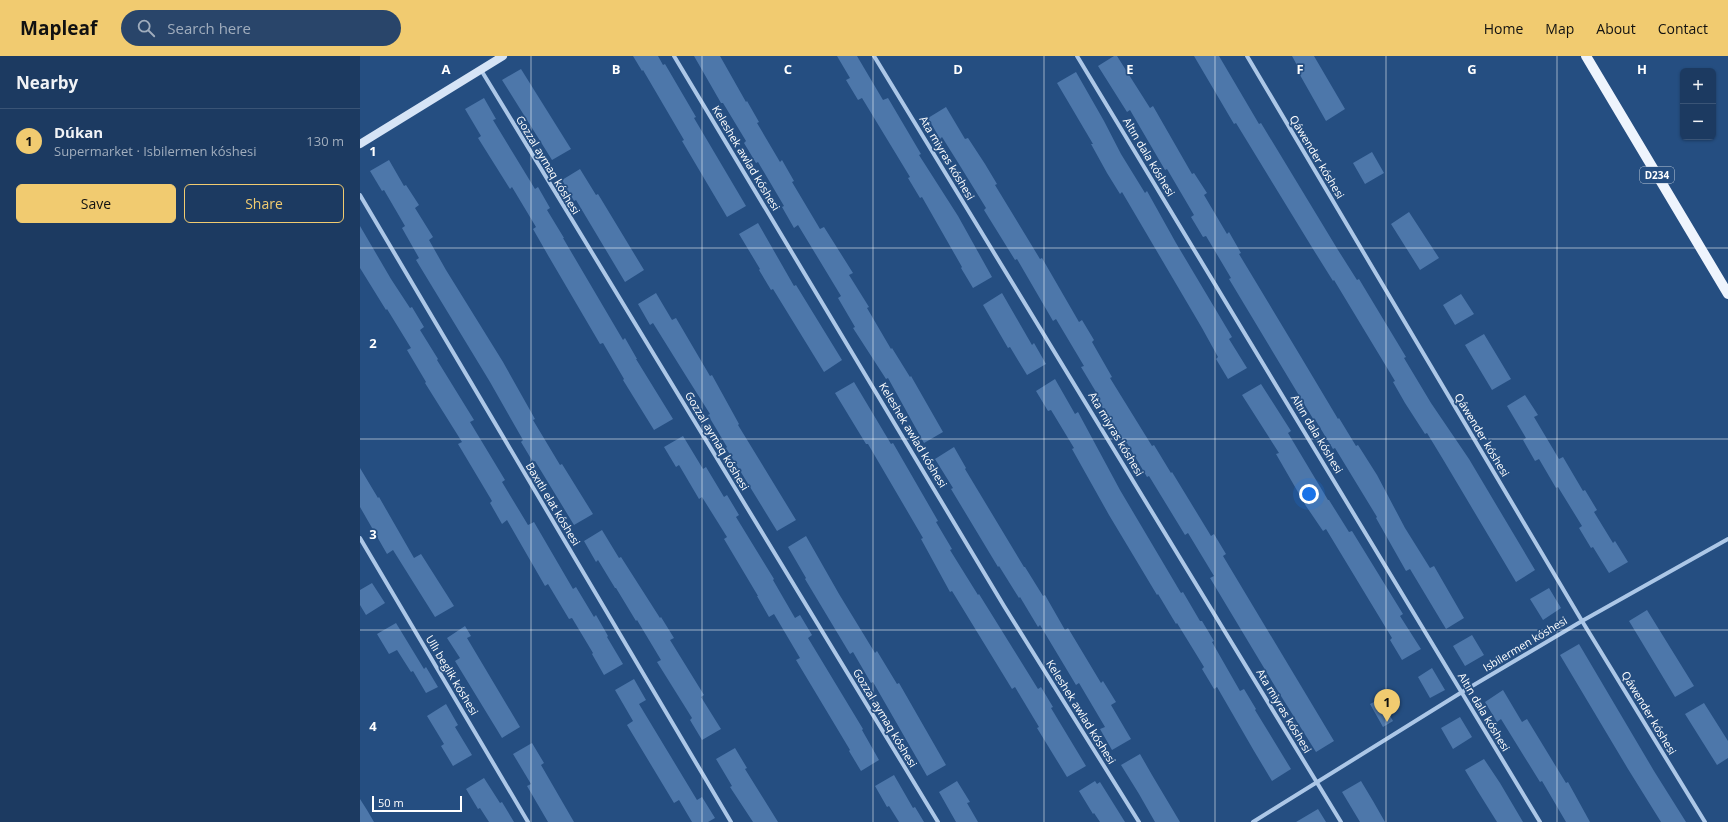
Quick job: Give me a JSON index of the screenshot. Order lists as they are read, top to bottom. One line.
{"streets":{"main road":["D234"],"street":["Altın dala kóshesi","Qáwender kóshesi","Keleshek awlad kóshesi","Ata miyras kóshesi","Gozzal aymaq kóshesi","Baxıtlı elat kóshesi","Isbilermen kóshesi","Ullı beglik kóshesi"]},"crossings":[["Altın dala kóshesi","Isbilermen kóshesi"],["Qáwender kóshesi","Isbilermen kóshesi"],["Ata miyras kóshesi","Isbilermen kóshesi"]],"scale_bar":"50 m","page":{"header":"Mapleaf","search":"Search here","nav":["Home","Map","About","Contact"],"heading":"Nearby","map_buttons":["+","−"],"list":[{"mark":"1","name":"Dúkan","note":"Supermarket · Isbilermen kóshesi","value":"130 m"}],"buttons":["Save","Share"],"pins":"1","scale":"50 m"},"grid":{"columns":["A","B","C","D","E","F","G","H"],"rows":["1","2","3","4"]}}
